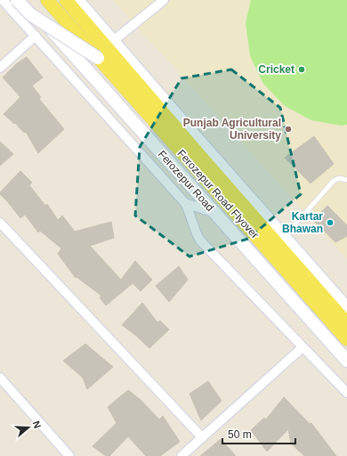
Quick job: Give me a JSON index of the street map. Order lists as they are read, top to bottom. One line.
{"streets":{"main road":["Ferozepur Road","Ferozepur Road Flyover"]},"places":["Cricket","Punjab Agricultural University","Kartar Bhawan"],"scale_bar":"50 m","north":"right"}
